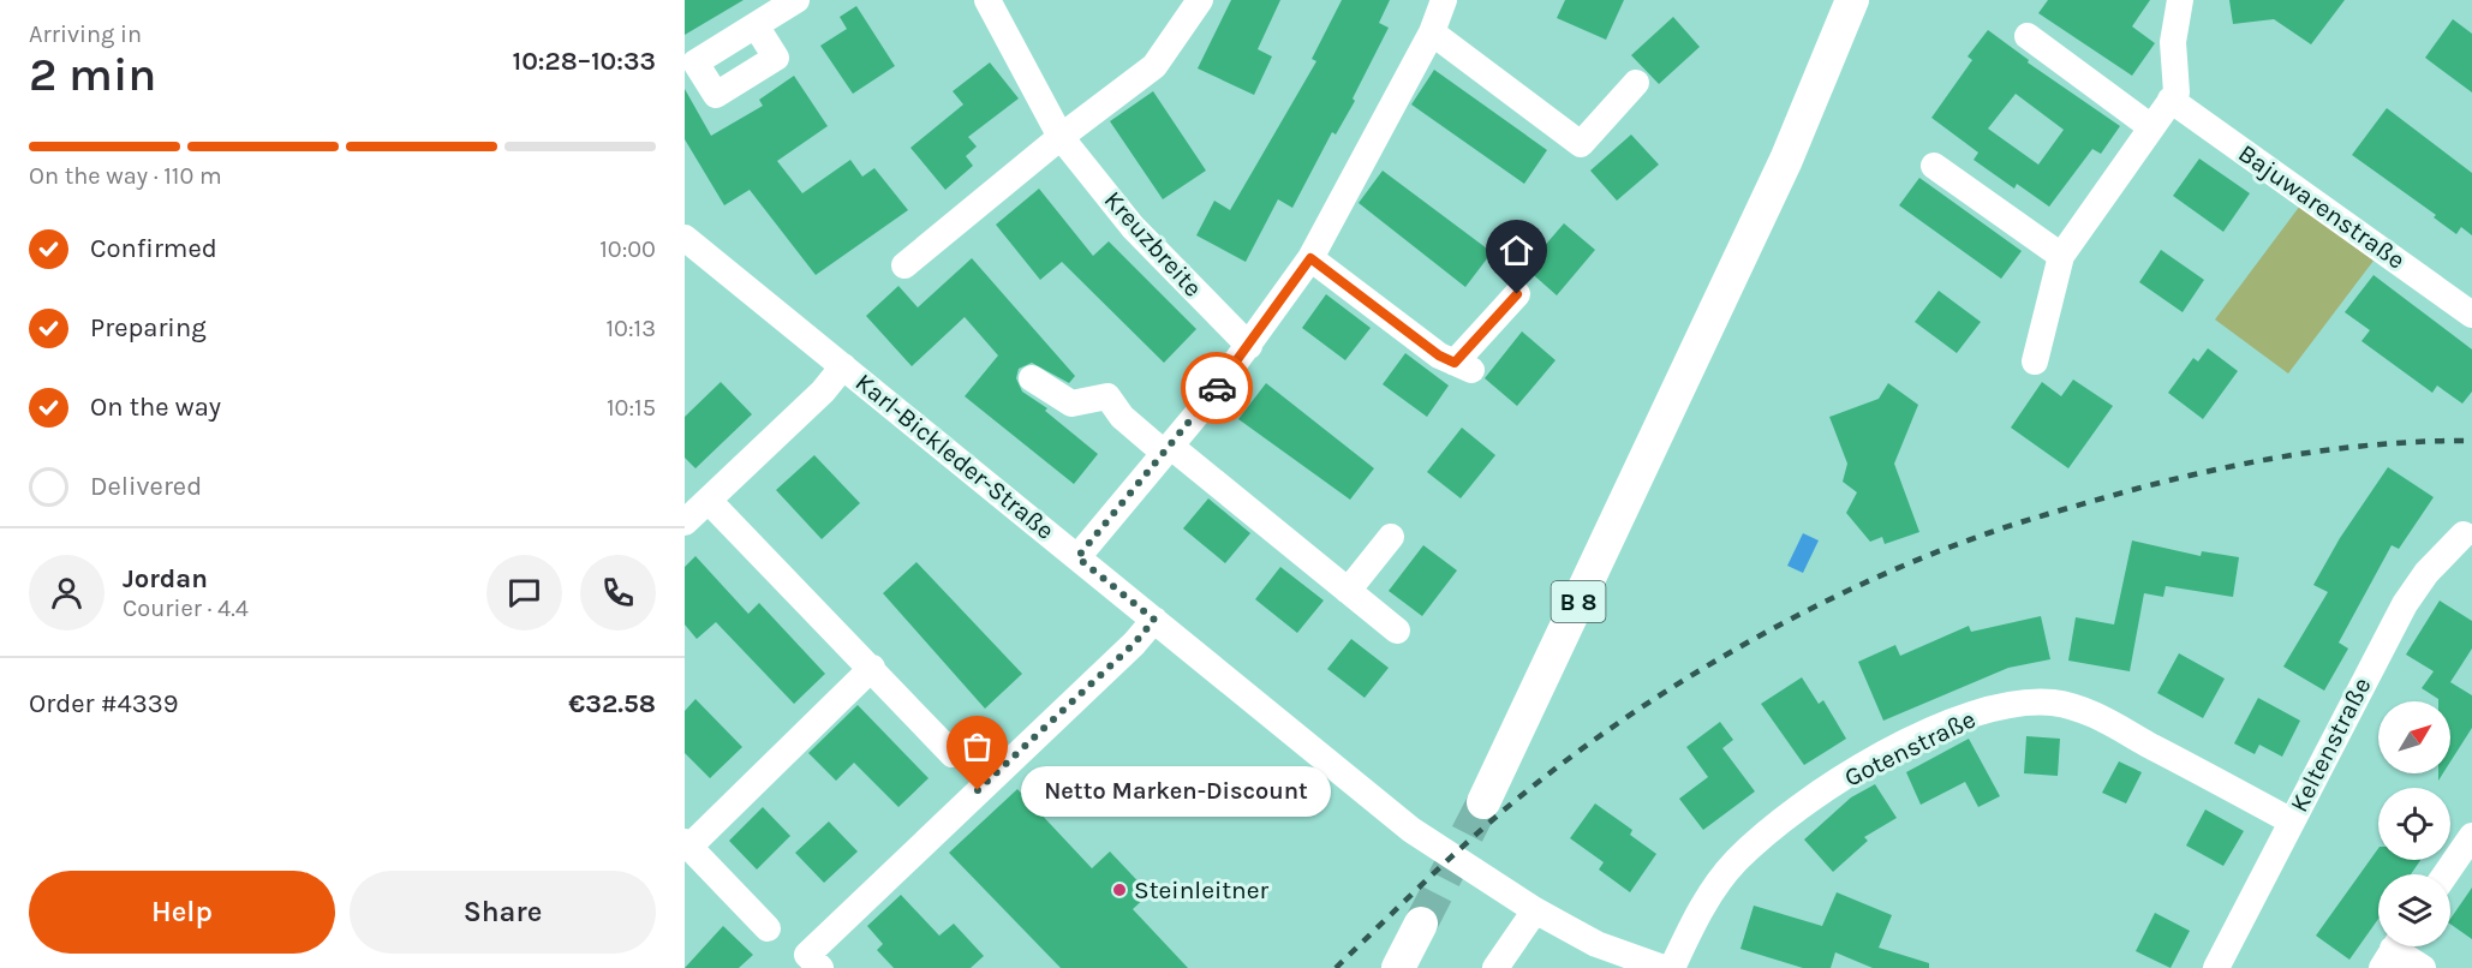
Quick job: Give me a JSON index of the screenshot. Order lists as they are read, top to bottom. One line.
{"streets":{"main road":["B 8"],"street":["Bajuwarenstraße","Kreuzbreite","Karl-Bickleder-Straße","Keltenstraße","Gotenstraße"]},"crossings":[["Keltenstraße","Gotenstraße"]],"places":["Netto Marken-Discount","Steinleitner"],"north":"top right","page":{"heading":["2 min","Arriving in","10:28–10:33"],"panel":["Jordan","Courier · 4.4","Order #4339","€32.58"],"bar":"On the way · 110 m","list":[["Confirmed","10:00"],["Preparing","10:13"],["On the way","10:15"],"Delivered"],"bubble":"Netto Marken-Discount","buttons":["Help","Share"]}}
